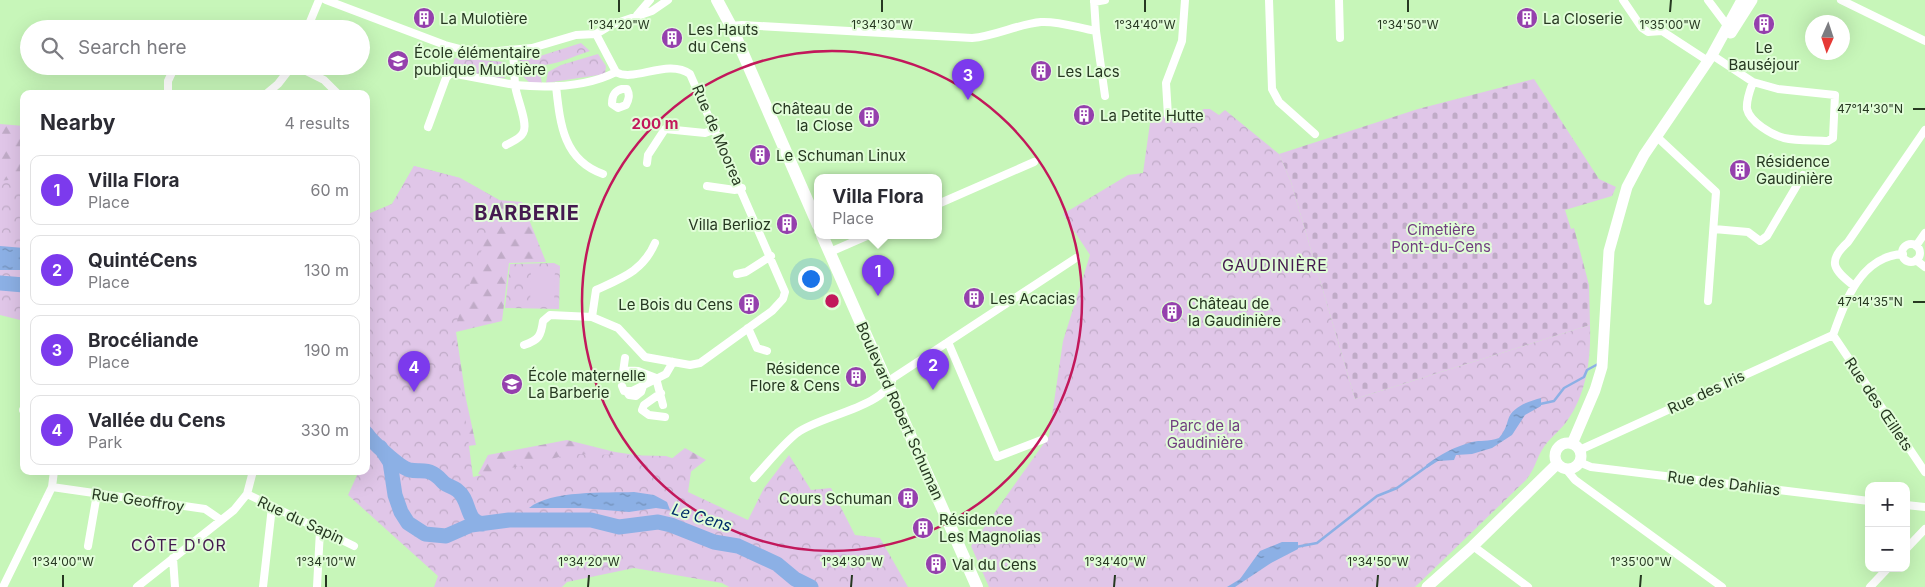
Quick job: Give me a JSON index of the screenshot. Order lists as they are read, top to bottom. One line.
{"streets":{"main road":["Boulevard Robert Schuman"],"street":["Rue de Moorea","Rue des Iris","Rue des Œillets","Rue des Dahlias","Rue Geoffroy","Rue du Sapin"]},"crossings":[["Rue des Iris","Rue des Œillets"],["Rue des Iris","Rue des Dahlias"]],"districts":["BARBERIE","GAUDINIÈRE","CÔTE D'OR"],"water":["Le Cens"],"parks":["Cimetière Pont-du-Cens","Parc de la Gaudinière"],"places":{"building":["La Mulotière","La Closerie","Le Bauséjour","Les Hauts du Cens","Les Lacs","La Petite Hutte","Château de la Close","Le Schuman Linux","Résidence Gaudinière","Villa Berlioz","Les Acacias","Le Bois du Cens","Château de la Gaudinière","Résidence Flore & Cens","Cours Schuman","Résidence Les Magnolias","Val du Cens"],"school or university":["École élémentaire publique Mulotière","École maternelle La Barberie"]},"north":"bottom","page":{"search":"Search here","pins":["3","1","2","4"],"heading":["Nearby","4 results"],"list":[{"mark":"1","name":"Villa Flora","note":"Place","value":"60 m"},{"mark":"2","name":"QuintéCens","note":"Place","value":"130 m"},{"mark":"3","name":"Brocéliande","note":"Place","value":"190 m"},{"mark":"4","name":"Vallée du Cens","note":"Park","value":"330 m"}],"popup":["Villa Flora","Place"],"map_buttons":["+","−"]},"coordinates":["1°34'20\"W","1°34'30\"W","1°34'40\"W","1°34'50\"W","1°35'00\"W","47°14'30\"N","47°14'35\"N","1°34'00\"W","1°34'10\"W"],"rings":["200 m"]}
